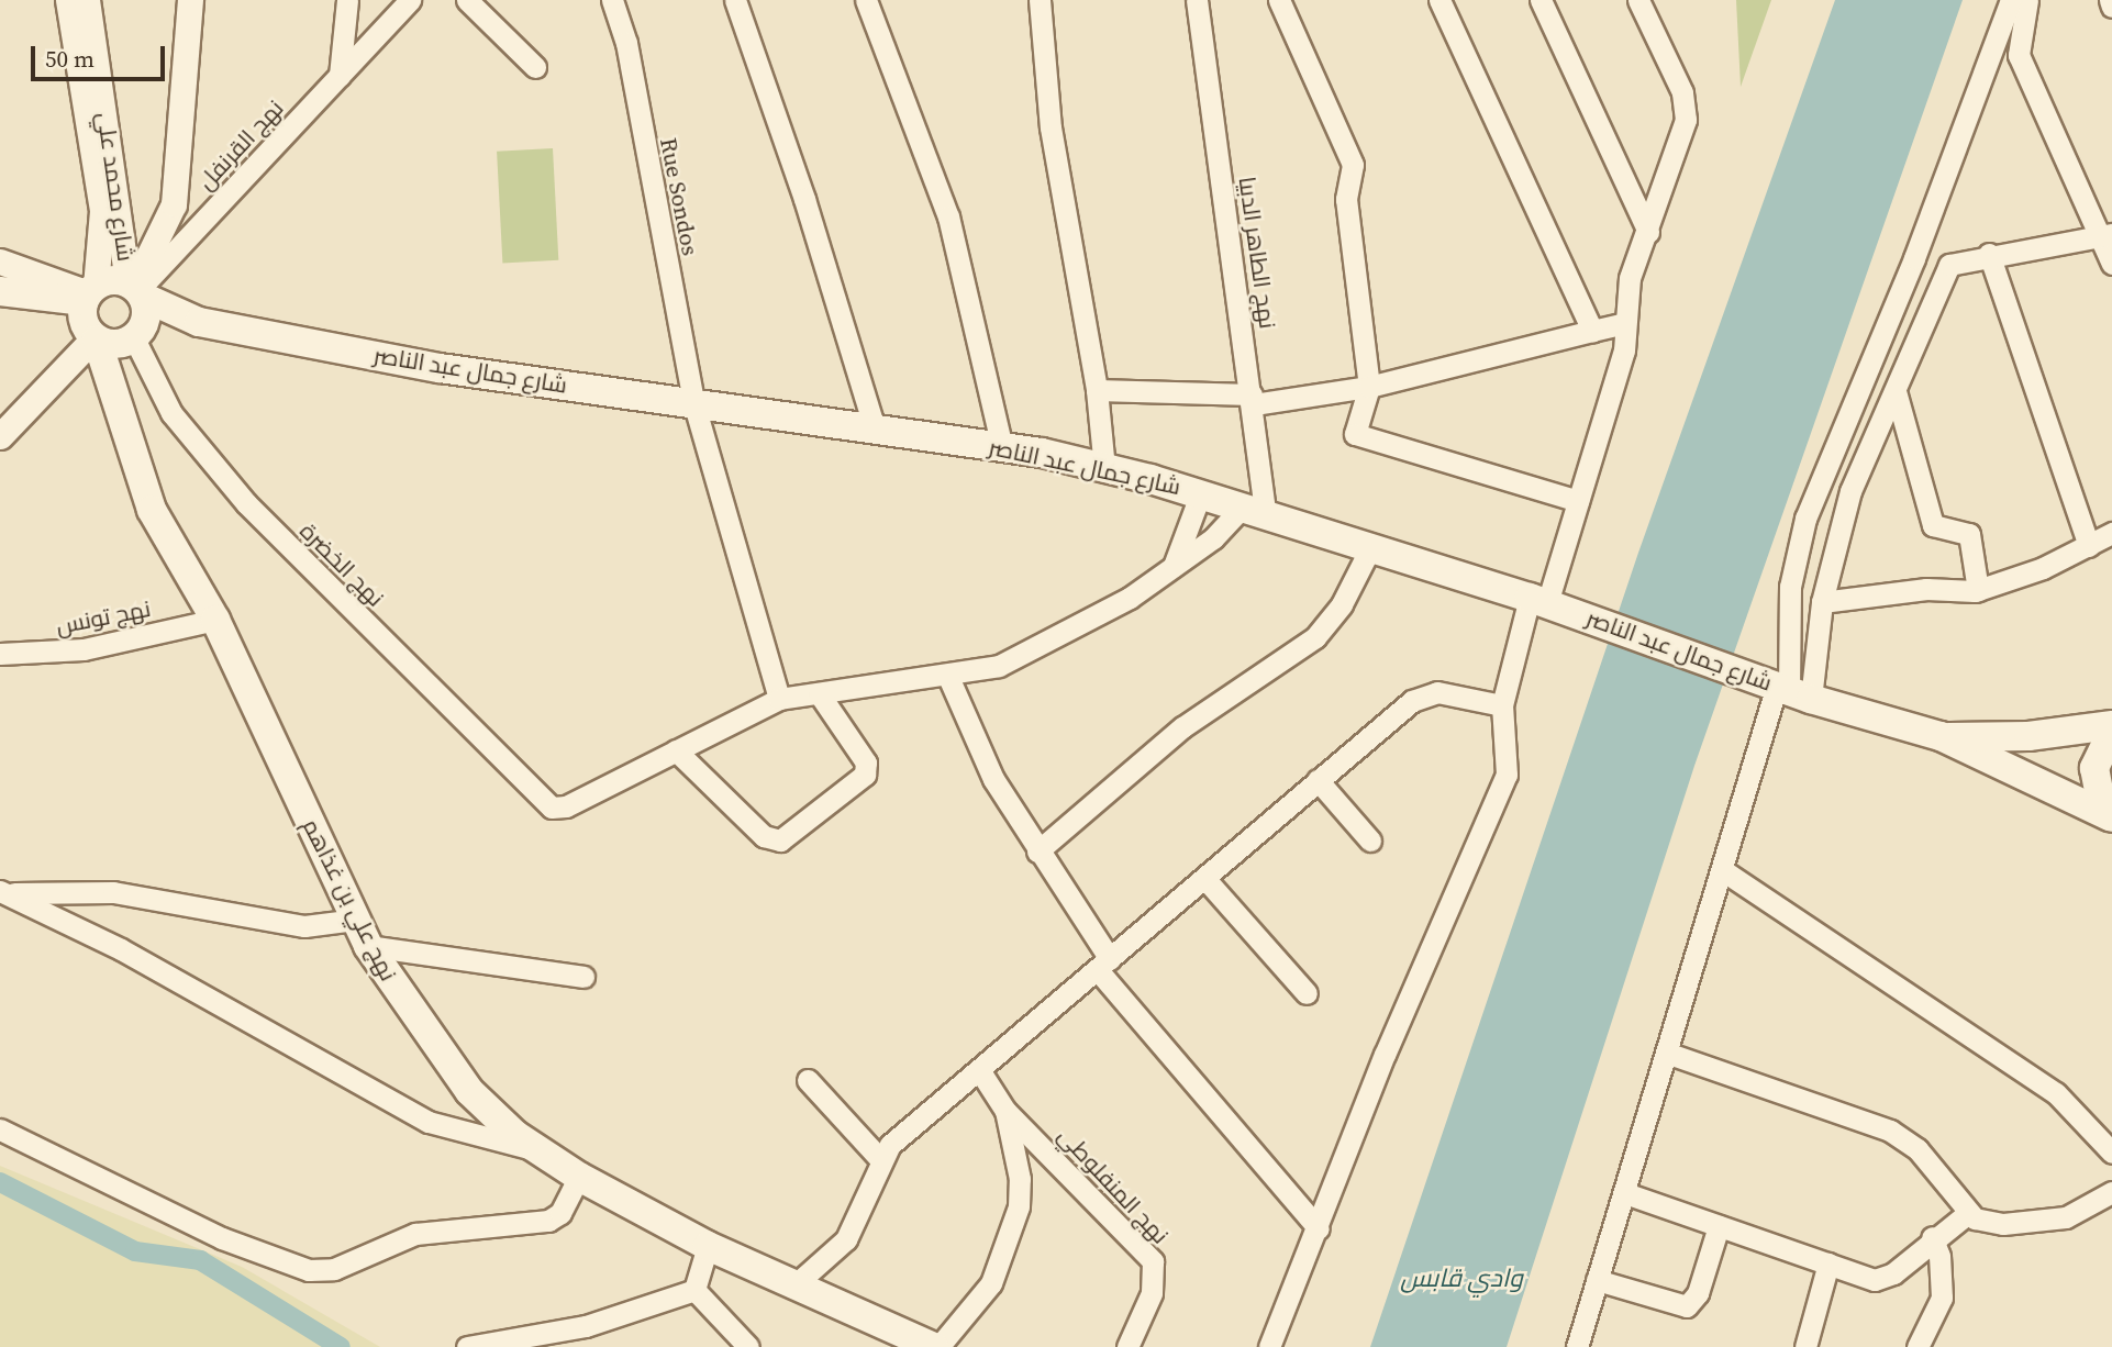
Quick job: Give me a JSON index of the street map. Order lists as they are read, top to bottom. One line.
{"streets":{"main road":["شارع جمال عبد الناصر","نهج علي بن غذاهم"],"street":["نهج القرنفل","شارع محمد علي","Rue Sondos","نهج الطاهر الدبيا","نهج الخضرة","نهج تونس","نهج المنفلوطي"]},"crossings":[["نهج القرنفل","شارع محمد علي"],["نهج القرنفل","شارع جمال عبد الناصر"],["نهج القرنفل","نهج علي بن غذاهم"],["شارع محمد علي","شارع جمال عبد الناصر"],["شارع محمد علي","نهج علي بن غذاهم"],["Rue Sondos","شارع جمال عبد الناصر"],["نهج الطاهر الدبيا","شارع جمال عبد الناصر"],["شارع جمال عبد الناصر","نهج الخضرة"],["شارع جمال عبد الناصر","نهج علي بن غذاهم"],["نهج الخضرة","نهج علي بن غذاهم"],["نهج تونس","نهج علي بن غذاهم"]],"water":["وادي قابس"],"scale_bar":"50 m"}
